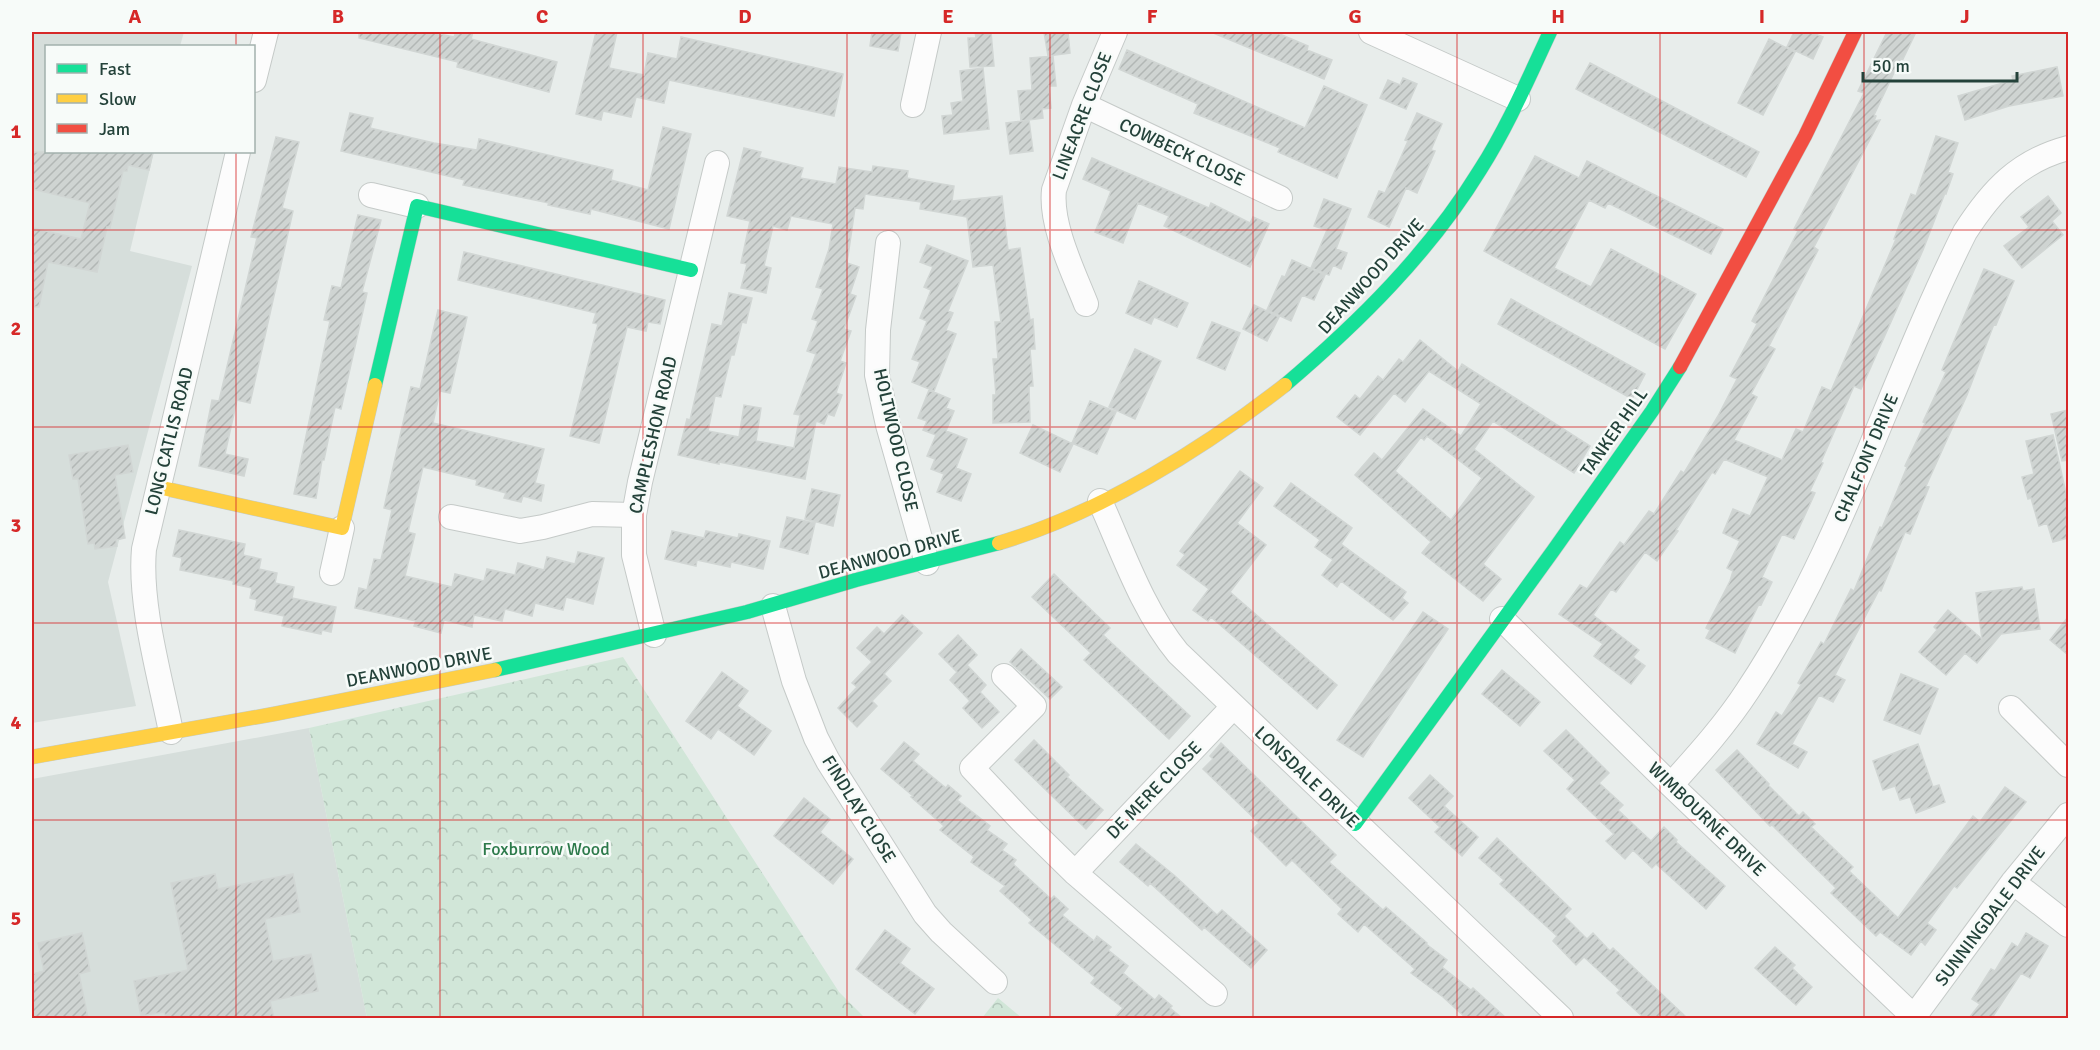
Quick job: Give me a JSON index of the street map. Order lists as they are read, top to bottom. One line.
{"streets":{"street":["LINEACRE CLOSE","COWBECK CLOSE","DEANWOOD DRIVE","TANKER HILL","CAMPLESHON ROAD","HOLTWOOD CLOSE","LONG CATLIS ROAD","CHALFONT DRIVE","LONSDALE DRIVE","DE MERE CLOSE","FINDLAY CLOSE","WIMBOURNE DRIVE","SUNNINGDALE DRIVE"]},"crossings":[["LINEACRE CLOSE","COWBECK CLOSE"],["DEANWOOD DRIVE","CAMPLESHON ROAD"],["DEANWOOD DRIVE","HOLTWOOD CLOSE"],["DEANWOOD DRIVE","LONG CATLIS ROAD"],["DEANWOOD DRIVE","LONSDALE DRIVE"],["DEANWOOD DRIVE","FINDLAY CLOSE"],["TANKER HILL","LONSDALE DRIVE"],["TANKER HILL","WIMBOURNE DRIVE"],["CHALFONT DRIVE","WIMBOURNE DRIVE"],["LONSDALE DRIVE","DE MERE CLOSE"],["WIMBOURNE DRIVE","SUNNINGDALE DRIVE"]],"parks":["Foxburrow Wood"],"legend":["Fast","Slow","Jam"],"scale_bar":"50 m","grid":{"columns":["A","B","C","D","E","F","G","H","I","J"],"rows":["1","2","3","4","5"]}}
